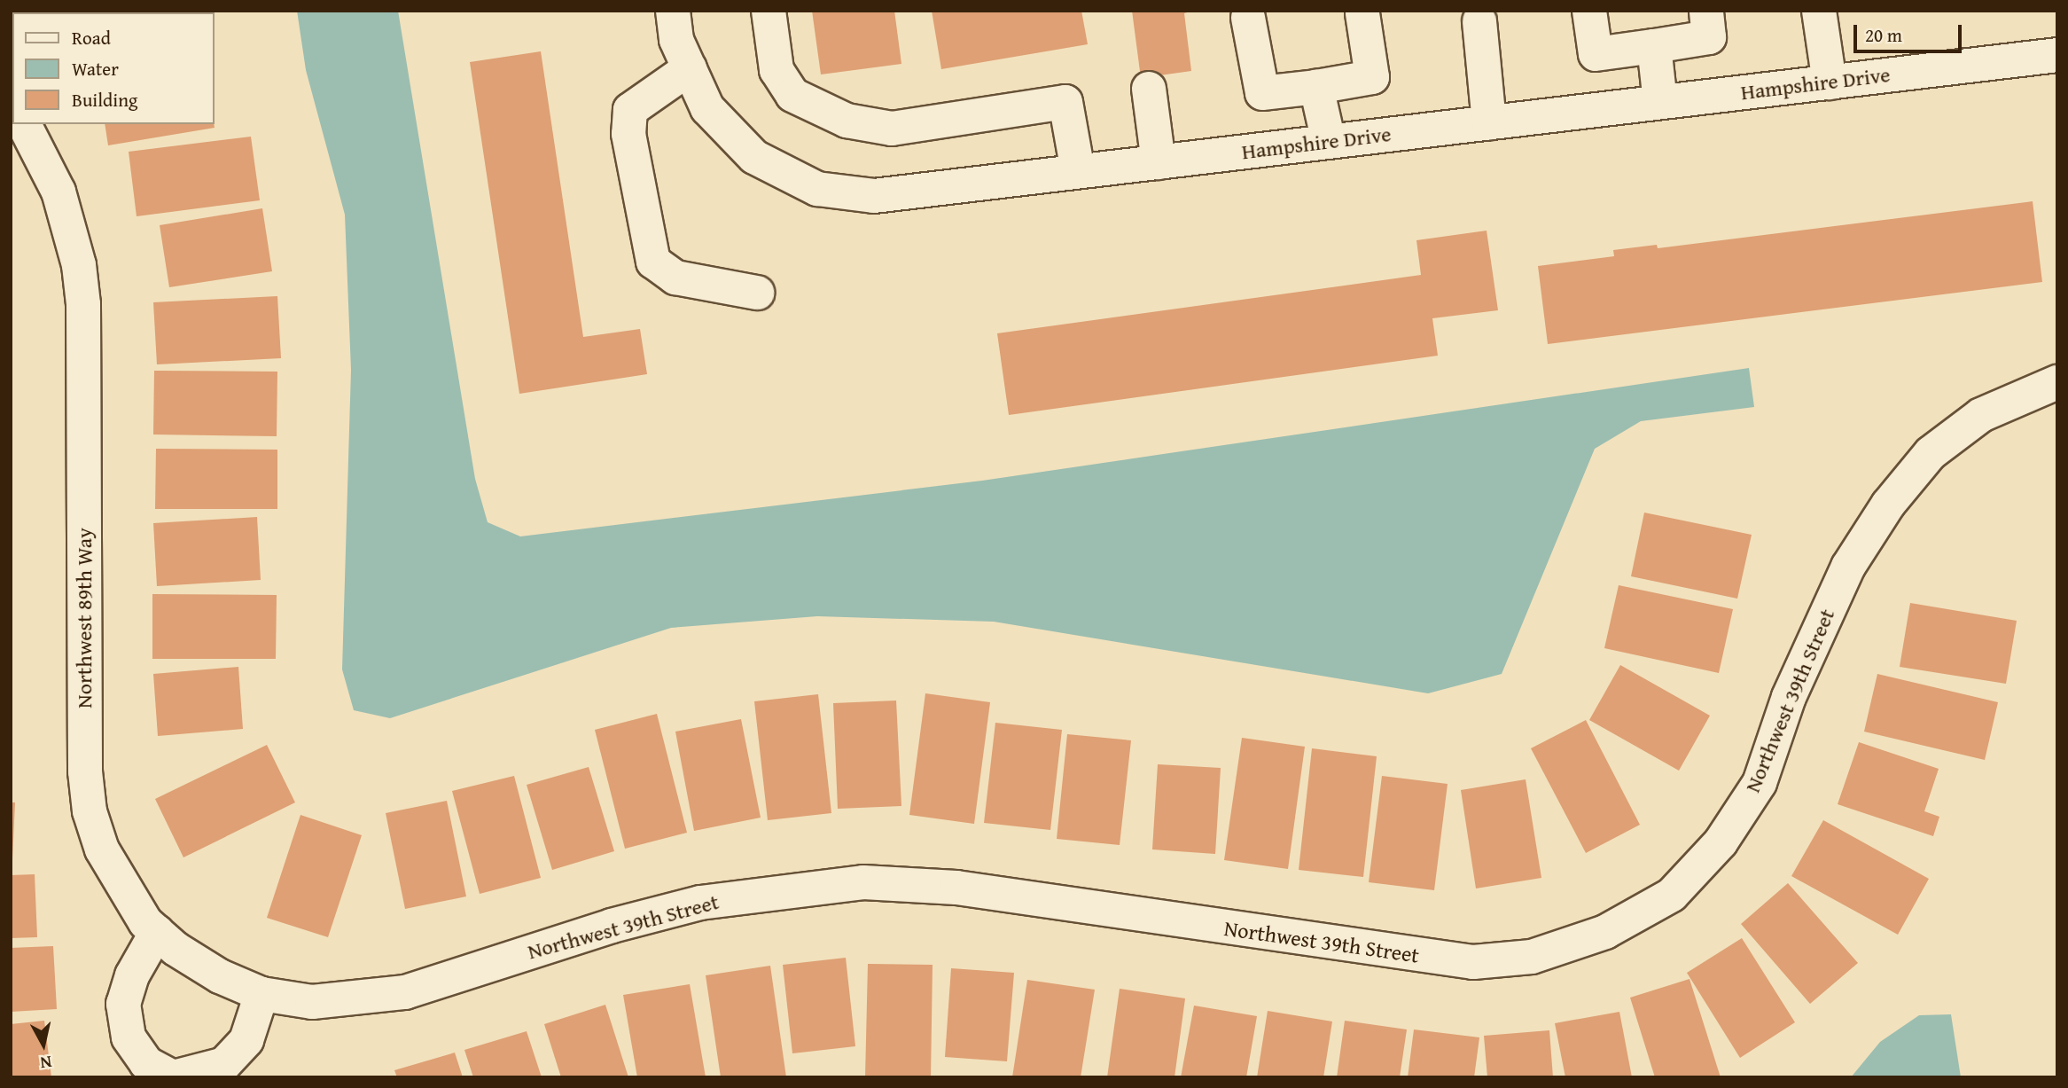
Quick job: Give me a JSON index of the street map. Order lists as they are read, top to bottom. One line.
{"streets":{"street":["Hampshire Drive","Northwest 89th Way","Northwest 39th Street"]},"crossings":[["Northwest 89th Way","Northwest 39th Street"]],"legend":["Road","Water","Building"],"scale_bar":"20 m","north":"bottom"}
